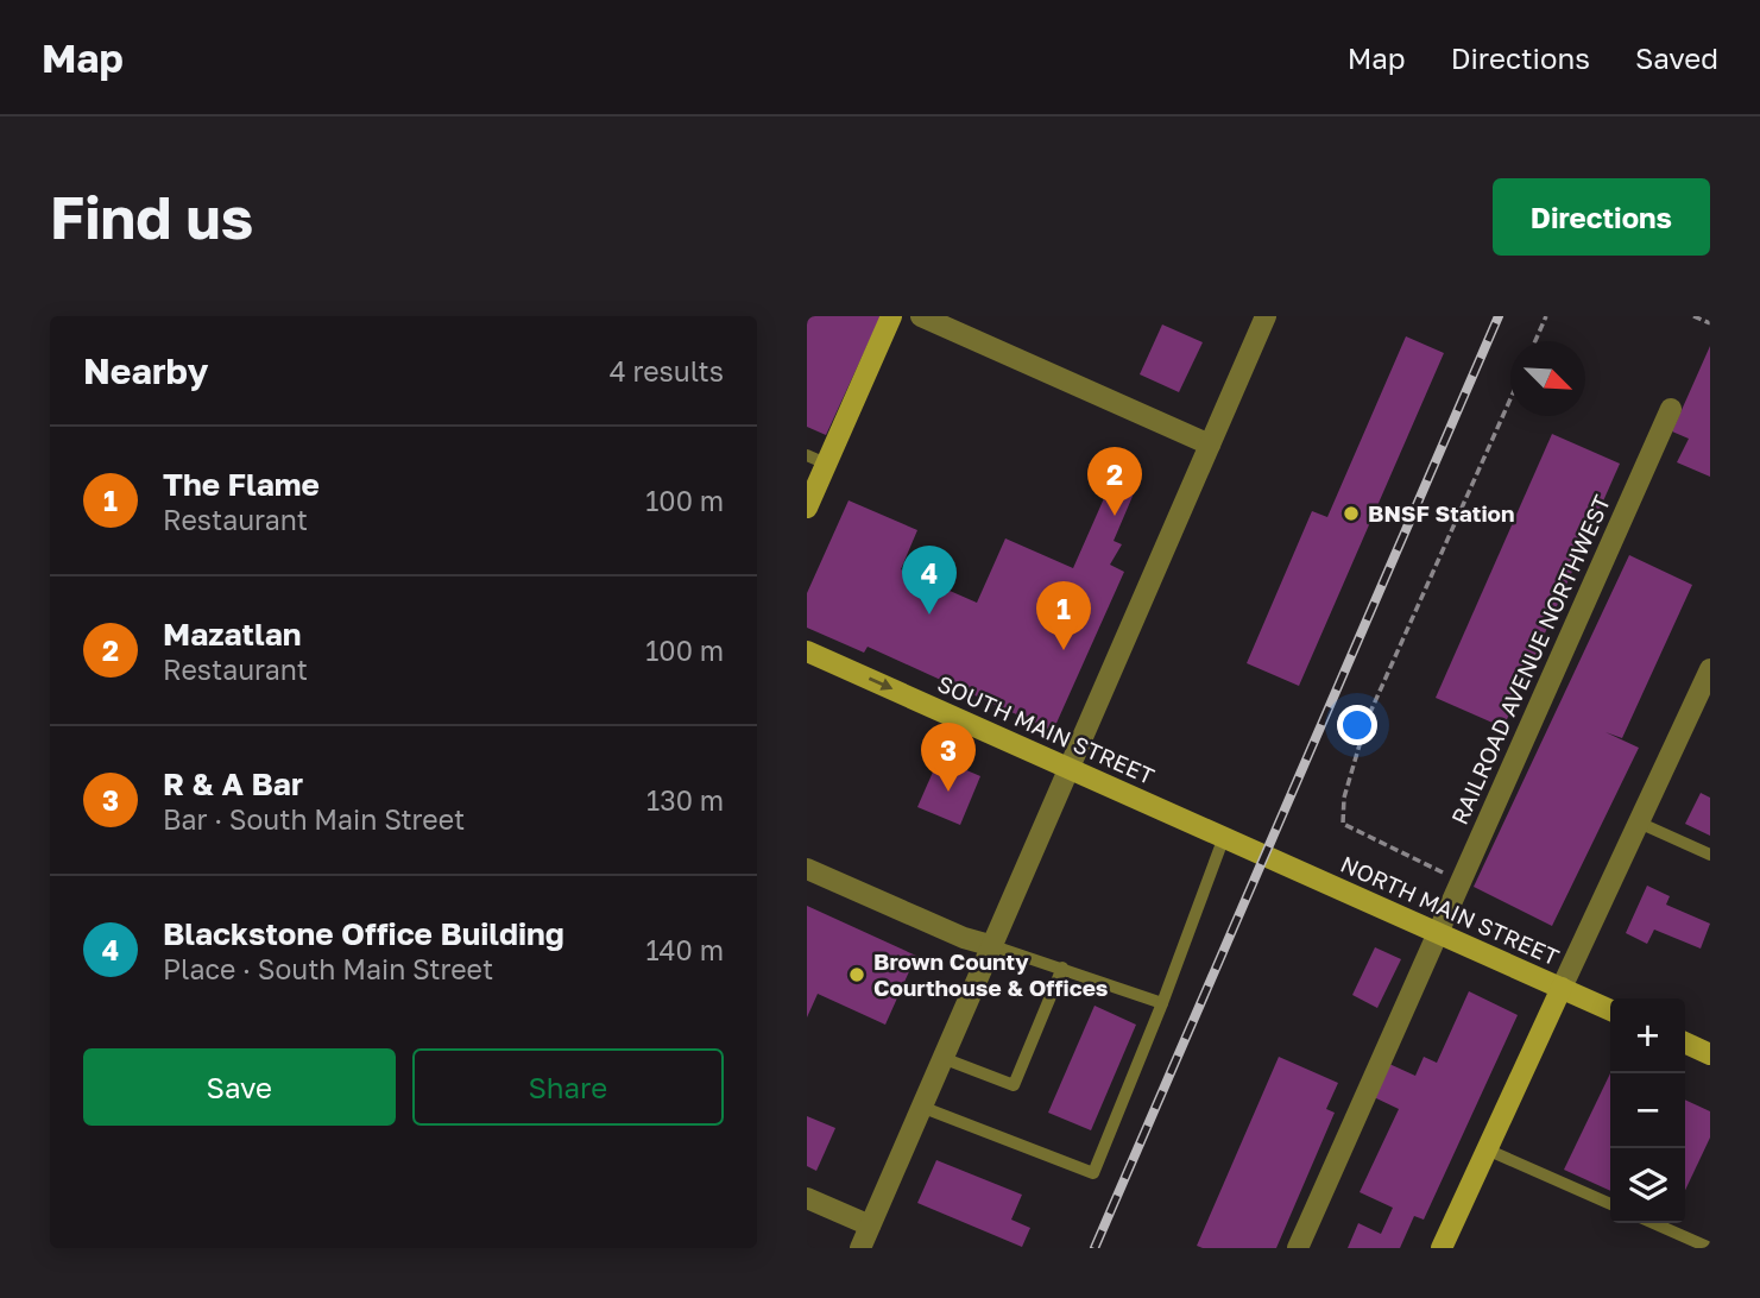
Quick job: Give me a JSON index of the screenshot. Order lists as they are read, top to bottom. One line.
{"streets":{"street":["RAILROAD AVENUE NORTHWEST","SOUTH MAIN STREET","NORTH MAIN STREET"]},"crossings":[["RAILROAD AVENUE NORTHWEST","NORTH MAIN STREET"],["SOUTH MAIN STREET","NORTH MAIN STREET"]],"one_way":["SOUTH MAIN STREET"],"places":["BNSF Station","Brown County Courthouse & Offices"],"north":"bottom right","page":{"header":"Map","nav":["Map","Directions","Saved"],"buttons":["Directions",["Save","Share"]],"title":"Find us","heading":["Nearby","4 results"],"list":[{"mark":"1","name":"The Flame","note":"Restaurant","value":"100 m"},{"mark":"2","name":"Mazatlan","note":"Restaurant","value":"100 m"},{"mark":"3","name":"R & A Bar","note":"Bar · South Main Street","value":"130 m"},{"mark":"4","name":"Blackstone Office Building","note":"Place · South Main Street","value":"140 m"}],"pins":["2","4","1","3"],"map_buttons":["+","−"]}}
